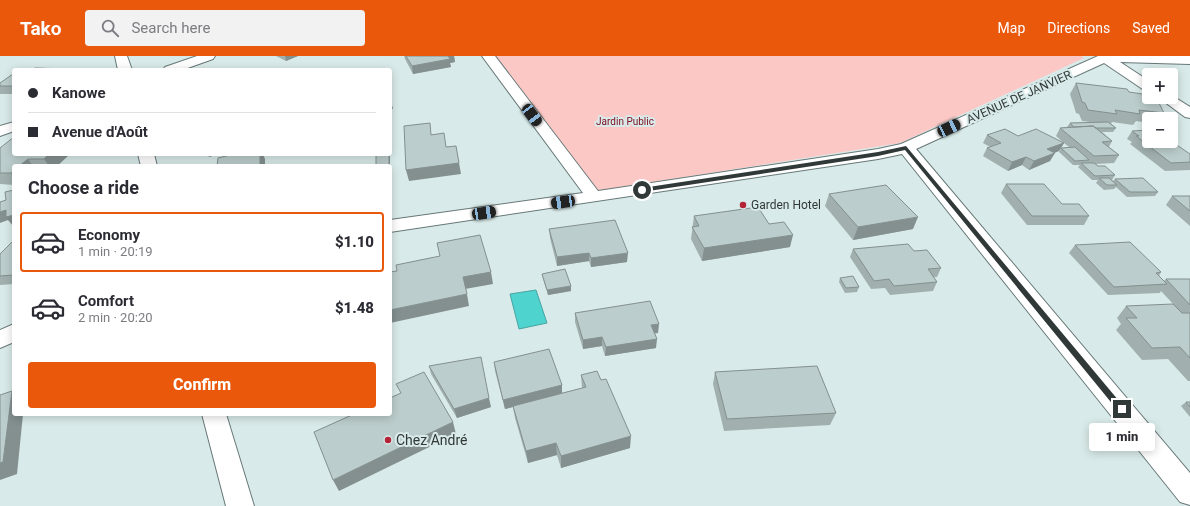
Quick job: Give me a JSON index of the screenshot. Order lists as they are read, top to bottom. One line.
{"streets":{"street":["AVENUE DE JANVIER"]},"parks":["Jardin Public"],"places":["Garden Hotel","Chez André"],"page":{"header":"Tako","search":"Search here","nav":["Map","Directions","Saved"],"map_buttons":["+","−"],"banner":["Kanowe","Avenue d'Août"],"heading":"Choose a ride","list":[{"name":"Economy","note":"1 min · 20:19","value":"$1.10"},{"name":"Comfort","note":"2 min · 20:20","value":"$1.48"}],"buttons":"Confirm","bubble":"1 min"}}
